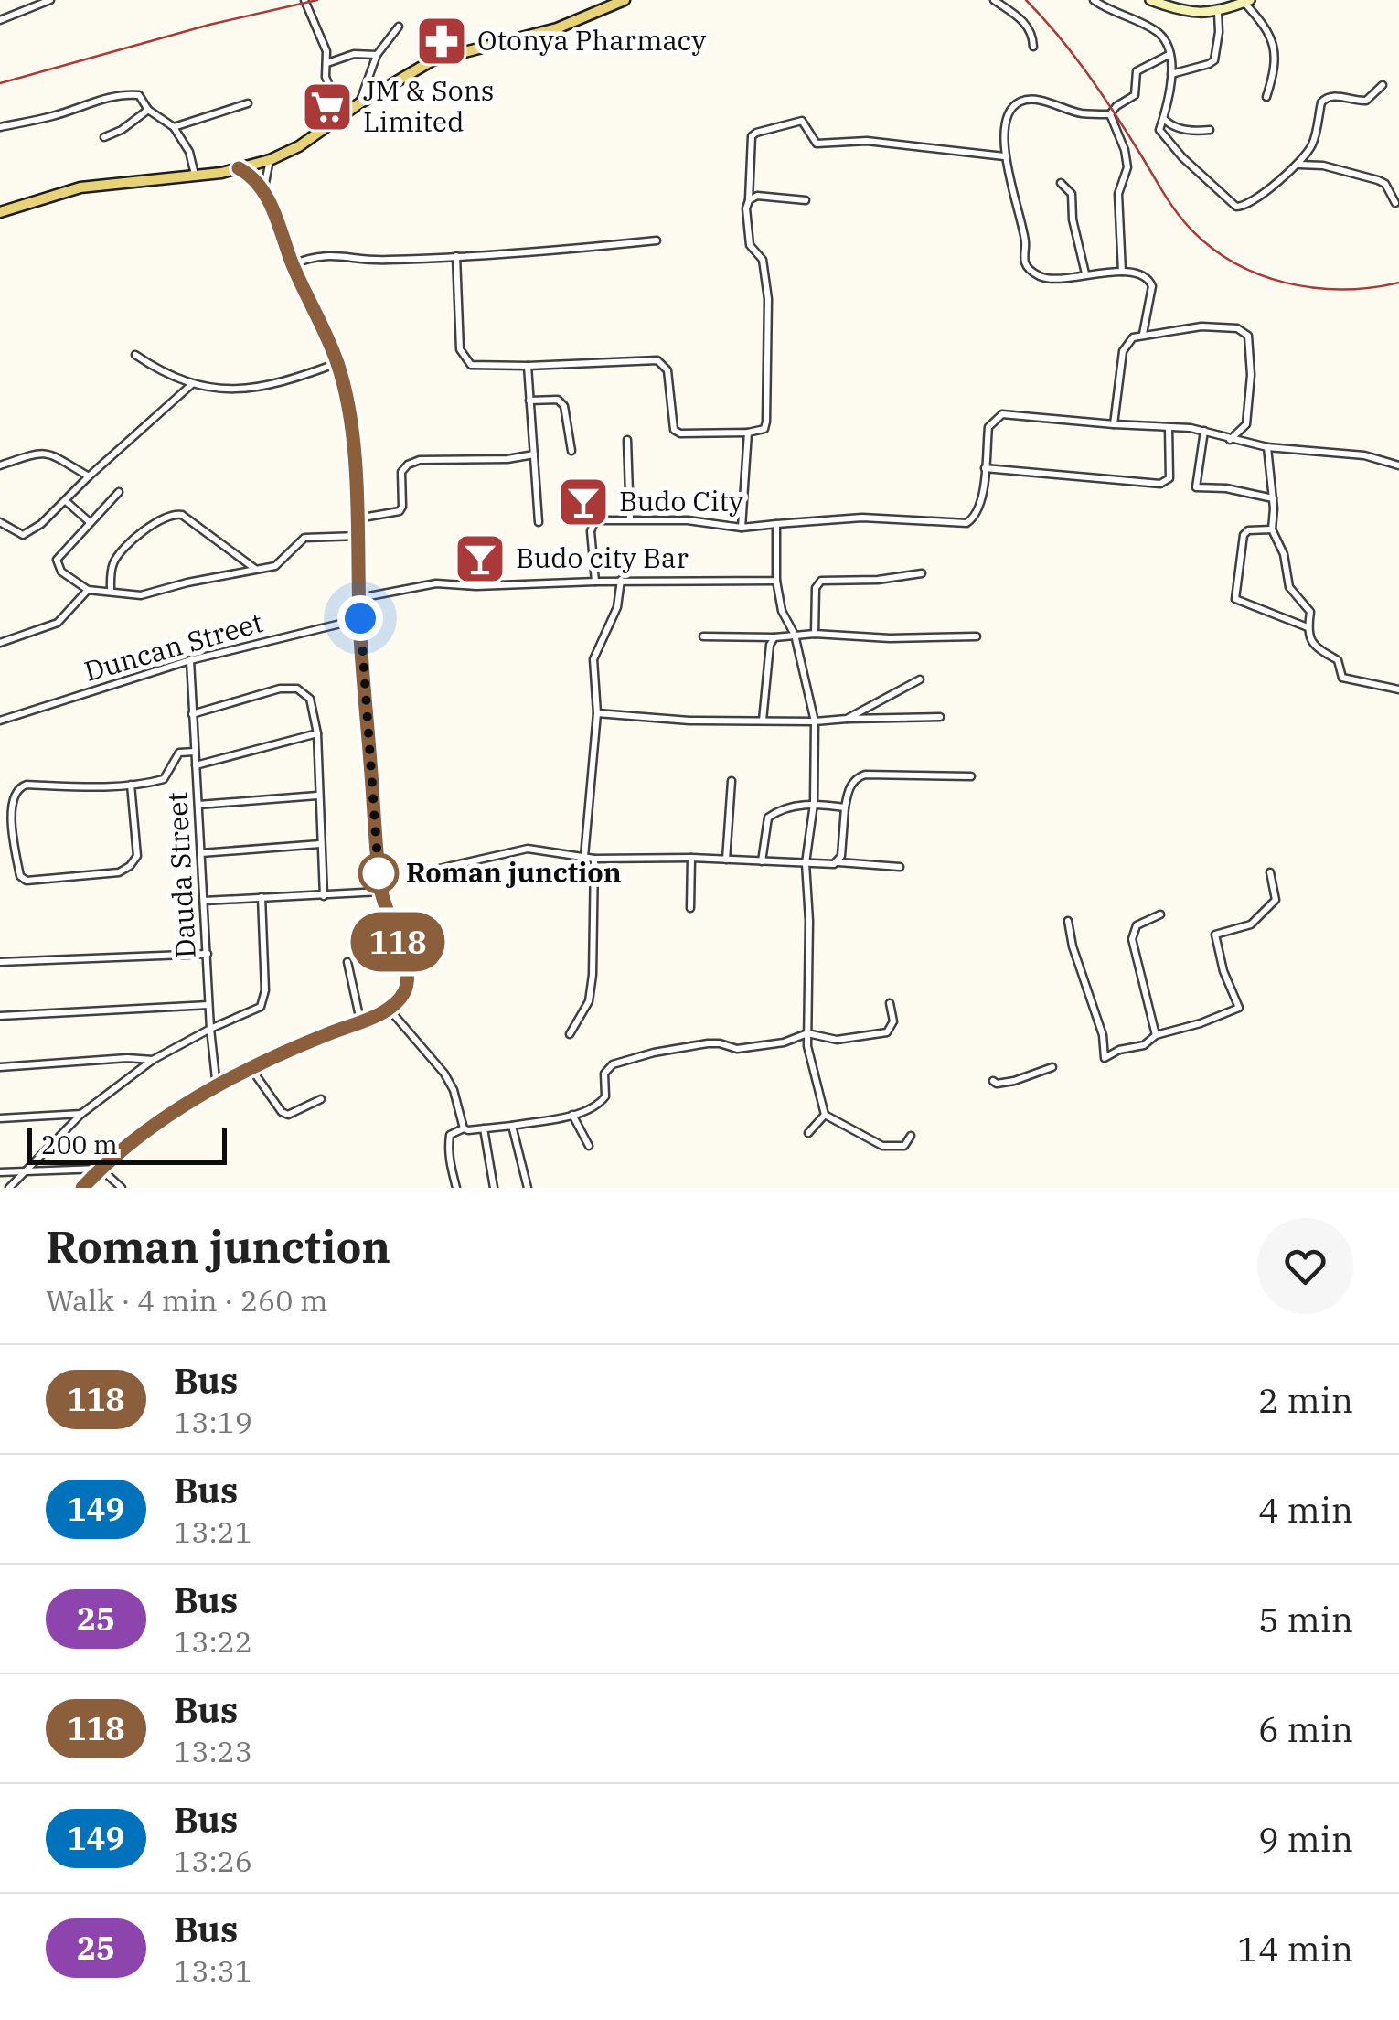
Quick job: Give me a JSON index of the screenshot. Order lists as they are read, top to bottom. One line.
{"streets":{"street":["Duncan Street","Dauda Street"]},"crossings":[["Duncan Street","Dauda Street"]],"places":{"pharmacy":["Otonya Pharmacy"],"supermarket":["JM & Sons Limited"],"bar":["Budo City","Budo city Bar"],"other":["Roman junction"]},"lines":["bus line 118"],"scale_bar":"200 m","page":{"on_map":"118","scale":"200 m","heading":["Roman junction","Walk · 4 min · 260 m"],"list":[{"mark":"118","name":"Bus","note":"13:19","value":"2 min"},{"mark":"149","name":"Bus","note":"13:21","value":"4 min"},{"mark":"25","name":"Bus","note":"13:22","value":"5 min"},{"mark":"118","name":"Bus","note":"13:23","value":"6 min"},{"mark":"149","name":"Bus","note":"13:26","value":"9 min"},{"mark":"25","name":"Bus","note":"13:31","value":"14 min"}]}}
